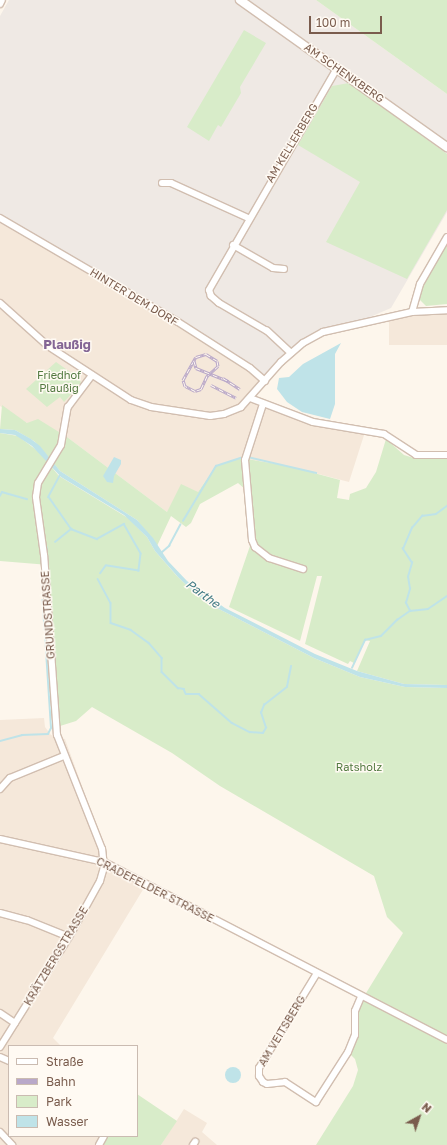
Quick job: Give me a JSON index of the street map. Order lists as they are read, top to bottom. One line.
{"streets":{"main road":["AM SCHENKBERG"],"street":["AM KELLERBERG","HINTER DEM DORF","GRUNDSTRASSE","CRADEFELDER STRASSE","KRÄTZBERGSTRASSE","AM VEITSBERG"]},"crossings":[["AM SCHENKBERG","AM KELLERBERG"],["GRUNDSTRASSE","CRADEFELDER STRASSE"],["GRUNDSTRASSE","KRÄTZBERGSTRASSE"],["CRADEFELDER STRASSE","KRÄTZBERGSTRASSE"],["CRADEFELDER STRASSE","AM VEITSBERG"]],"districts":["Plaußig"],"water":["Parthe"],"parks":["Friedhof Plaußig","Ratsholz"],"legend":["Straße","Bahn","Park","Wasser"],"scale_bar":"100 m","north":"top right"}
